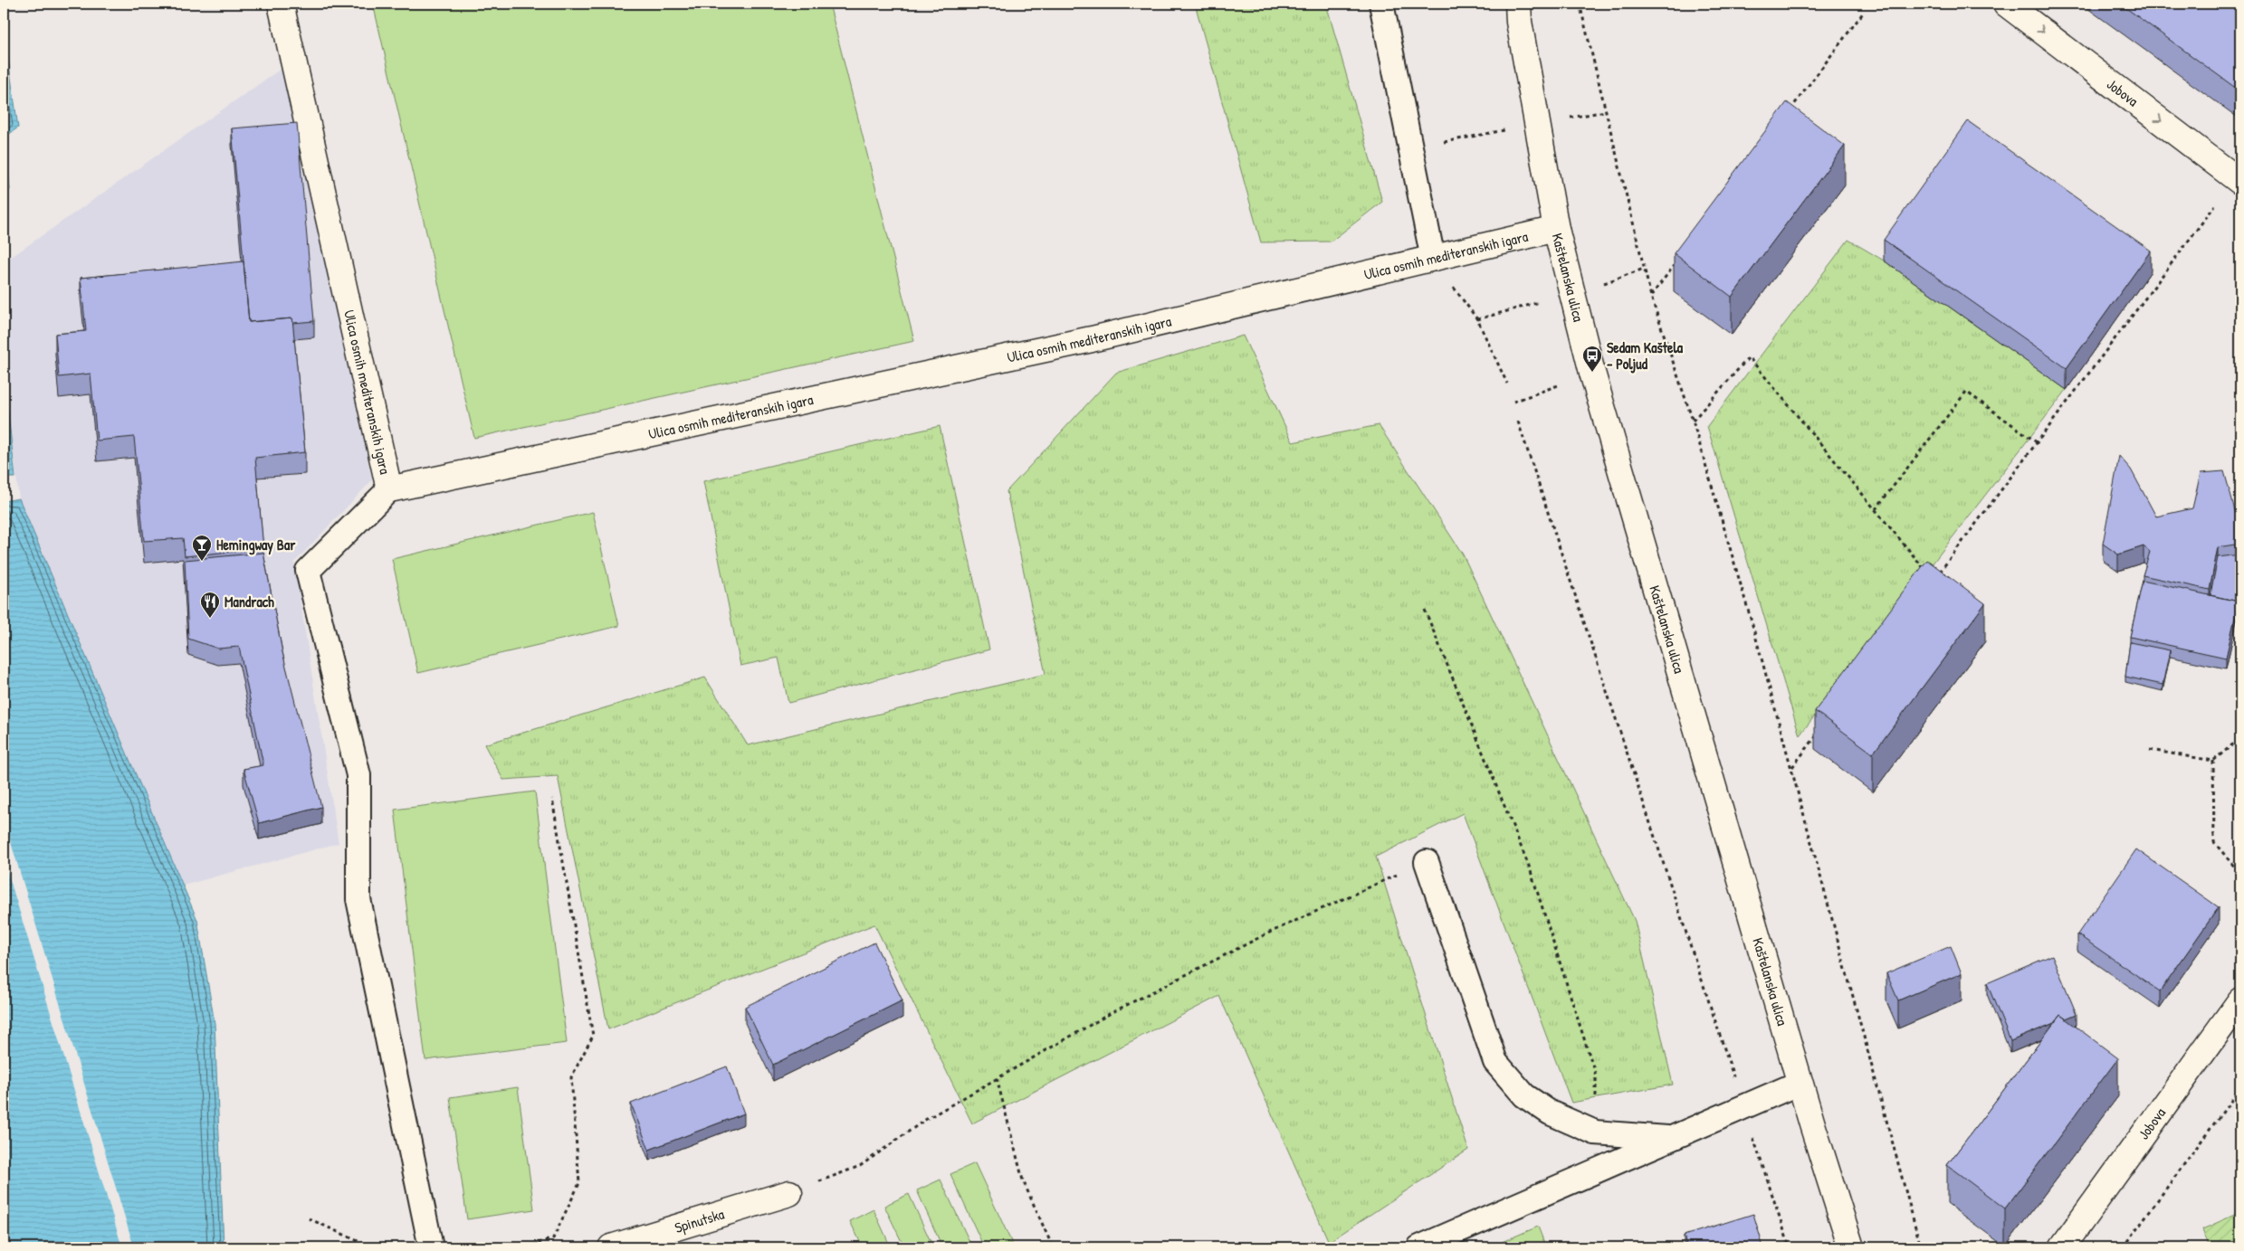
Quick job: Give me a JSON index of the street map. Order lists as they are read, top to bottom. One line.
{"streets":{"street":["Jobova","Ulica osmih mediteranskih igara","Kaštelanska ulica","Spinutska"]},"crossings":[["Ulica osmih mediteranskih igara","Kaštelanska ulica"]],"one_way":["Jobova"],"places":{"bus stop":["Sedam Kaštela - Poljud"],"bar":["Hemingway Bar"],"restaurant":["Mandrach"]}}
